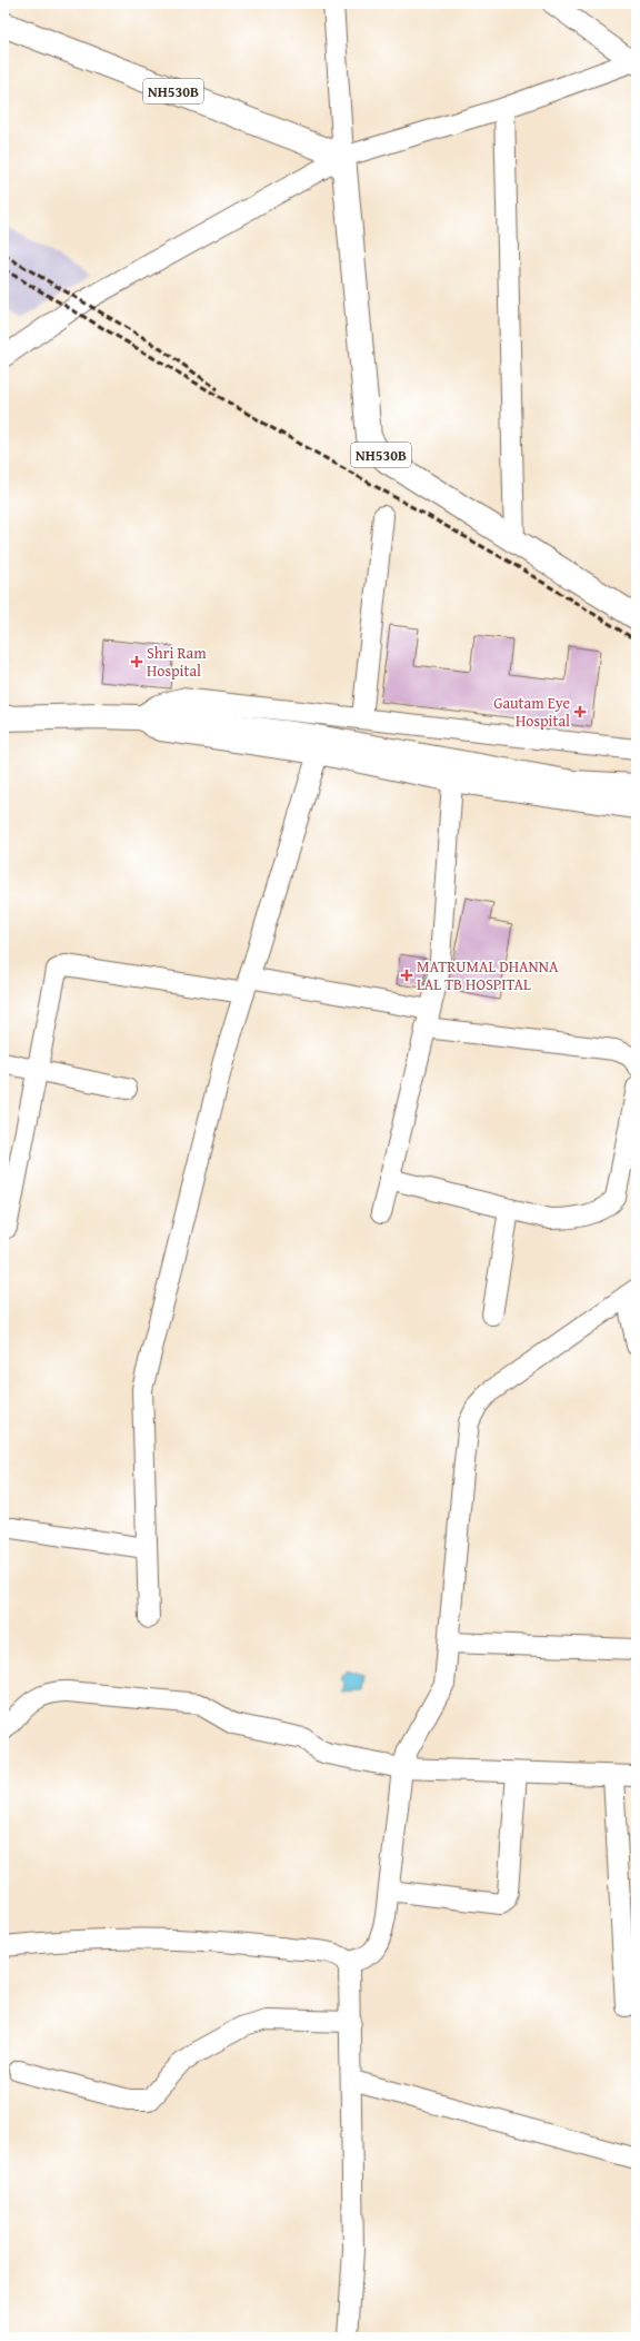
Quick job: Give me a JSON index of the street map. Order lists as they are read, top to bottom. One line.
{"streets":{"main road":["NH530B"]},"places":{"health":["Shri Ram Hospital","Gautam Eye Hospital","MATRUMAL DHANNA LAL TB HOSPITAL"]}}
